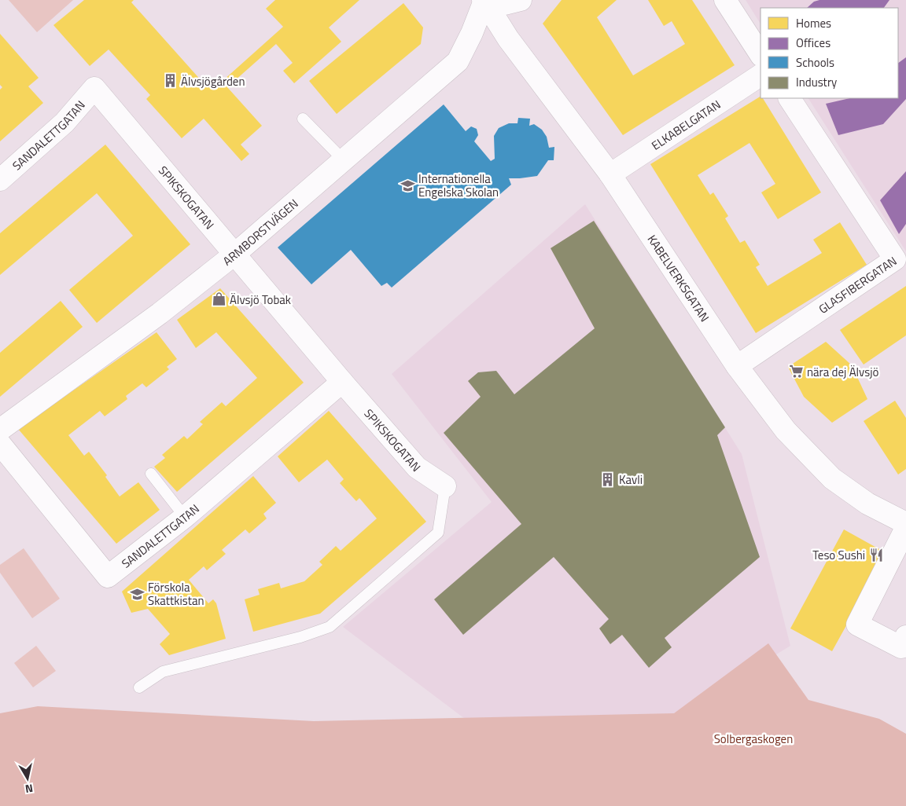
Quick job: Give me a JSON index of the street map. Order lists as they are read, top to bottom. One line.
{"streets":{"street":["ELKABELGATAN","SANDALETTGATAN","SPIKSKOGATAN","ARMBORSTVÄGEN","KABELVERKSGATAN","GLASFIBERGATAN"]},"crossings":[["ELKABELGATAN","KABELVERKSGATAN"],["SANDALETTGATAN","SPIKSKOGATAN"],["SPIKSKOGATAN","ARMBORSTVÄGEN"],["ARMBORSTVÄGEN","KABELVERKSGATAN"],["KABELVERKSGATAN","GLASFIBERGATAN"]],"parks":["Solbergaskogen"],"places":{"building":["Älvsjögården","Kavli"],"school or university":["Internationella Engelska Skolan","Förskola Skattkistan"],"shop":["Älvsjö Tobak"],"supermarket":["nära dej Älvsjö"],"restaurant":["Teso Sushi"]},"legend":["Homes","Offices","Schools","Industry"],"north":"bottom"}
